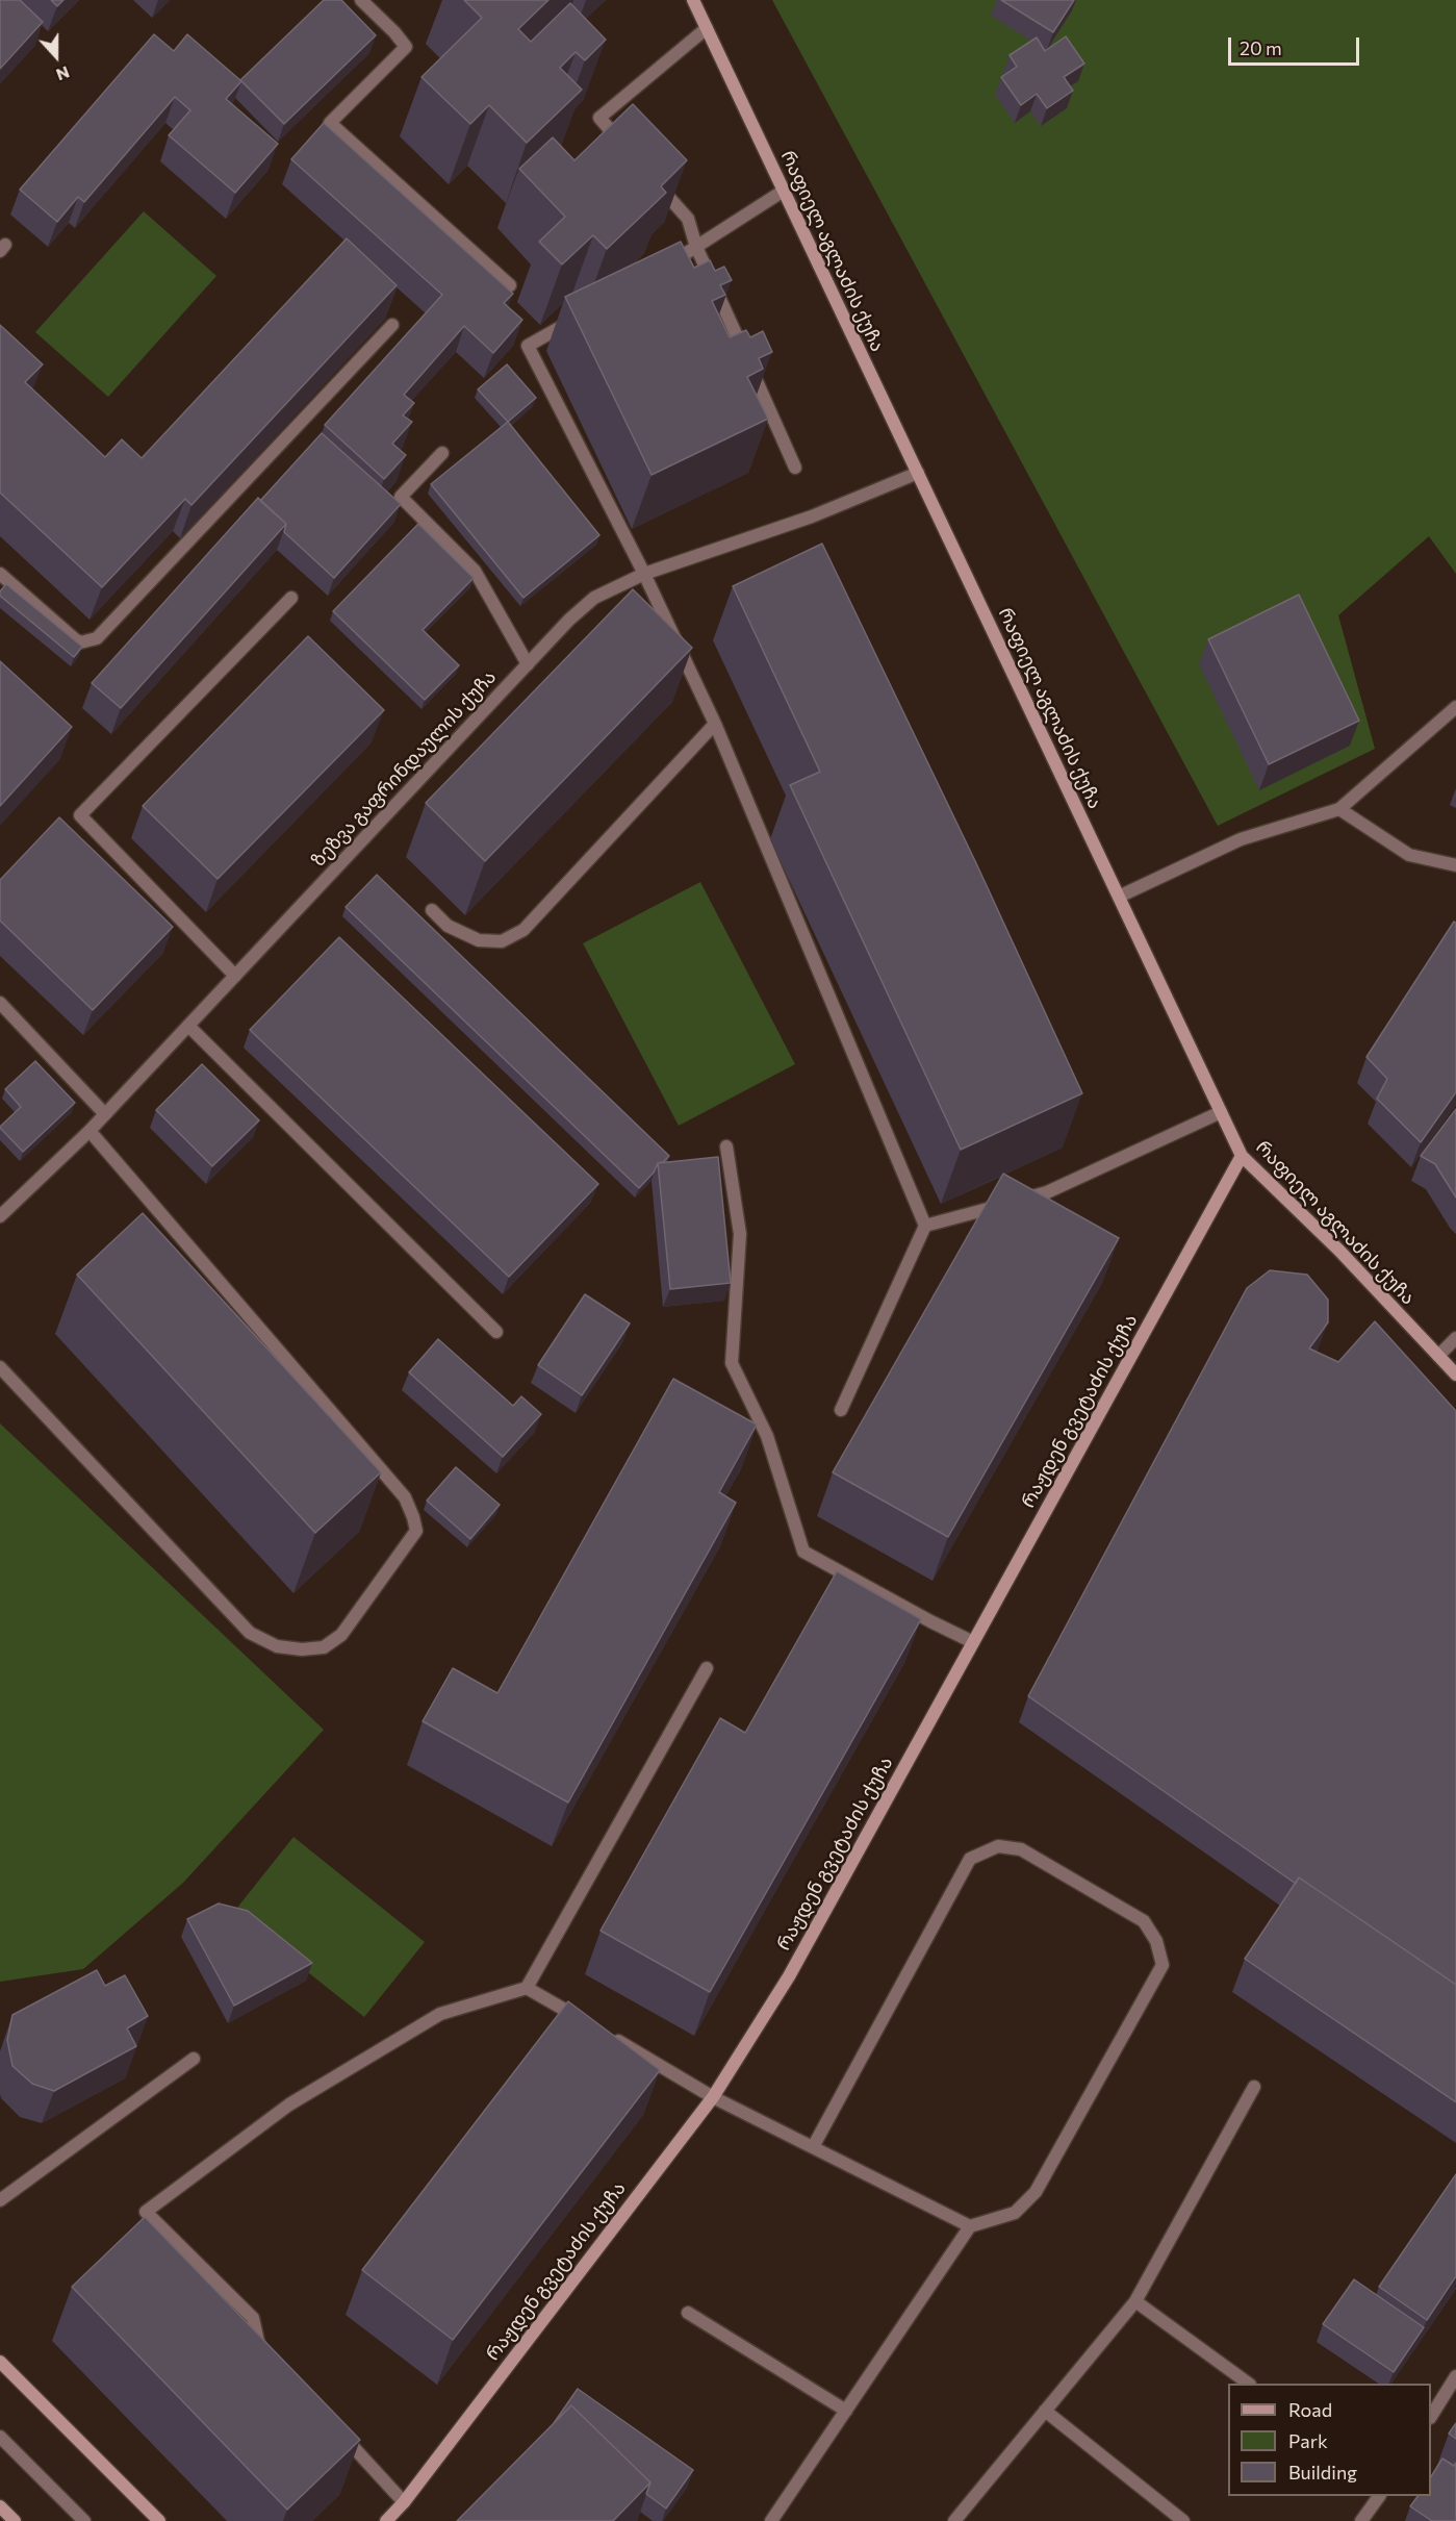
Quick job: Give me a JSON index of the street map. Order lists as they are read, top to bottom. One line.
{"streets":{"street":["რაფიელ აგლაძის ქუჩა","ზეზვა გაფრინდაულის ქუჩა","რაჟდენ გვეტაძის ქუჩა"]},"crossings":[["რაფიელ აგლაძის ქუჩა","ზეზვა გაფრინდაულის ქუჩა"],["რაფიელ აგლაძის ქუჩა","რაჟდენ გვეტაძის ქუჩა"]],"legend":["Road","Park","Building"],"scale_bar":"20 m","north":"bottom"}
